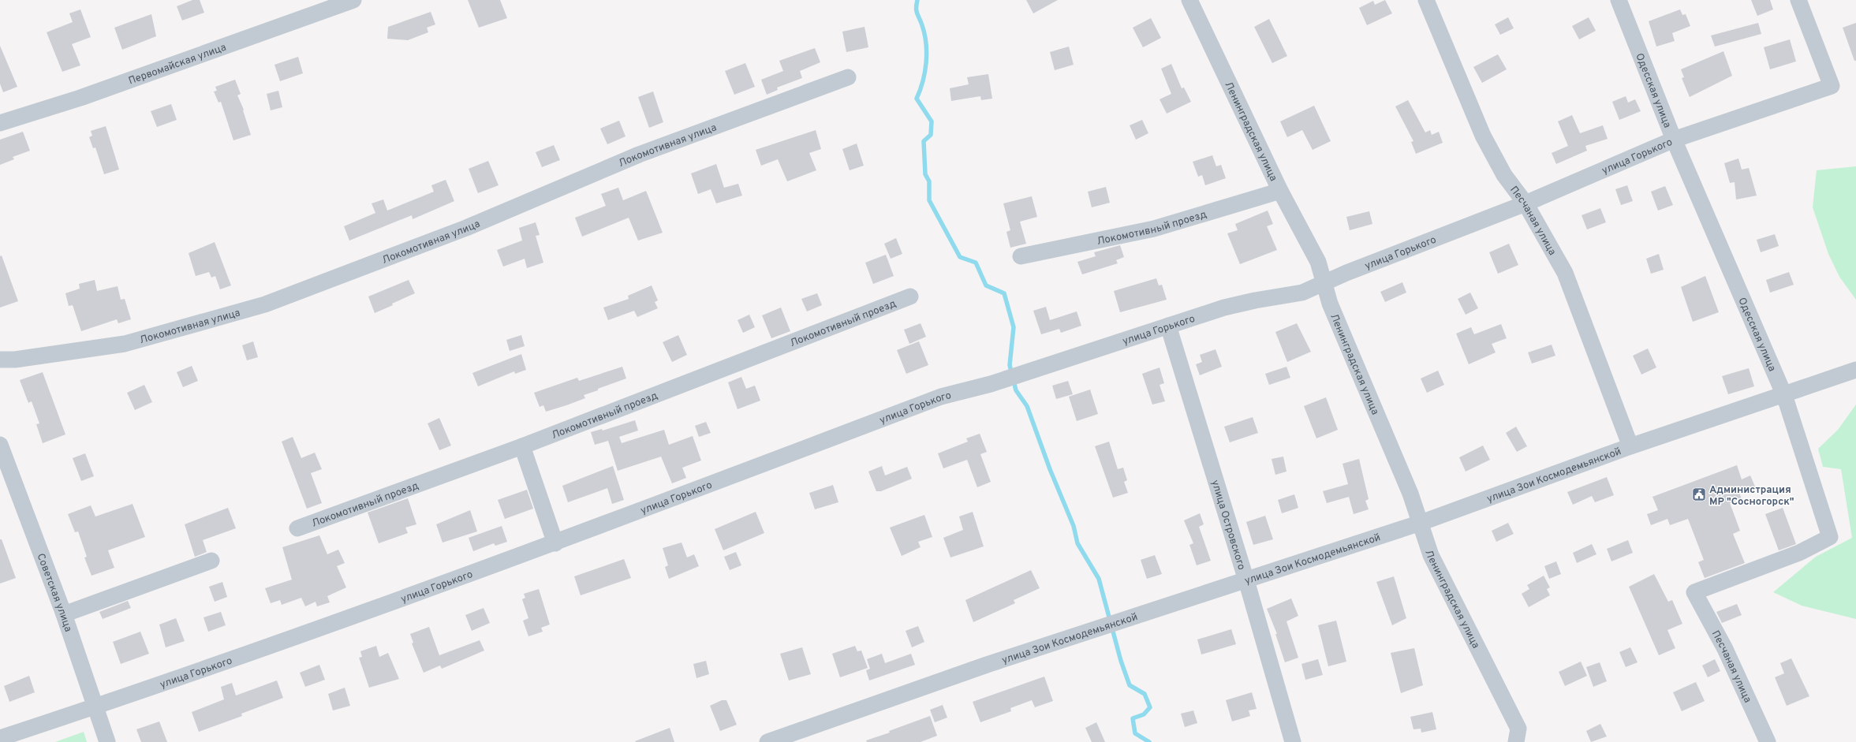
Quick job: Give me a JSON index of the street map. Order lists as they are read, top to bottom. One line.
{"streets":{"street":["Первомайская улица","Одесская улица","Ленинградская улица","Локомотивная улица","улица Горького","Песчаная улица","Локомотивный проезд","улица Зои Космодемьянской","улица Островского","Советская улица"]},"crossings":[["Одесская улица","улица Горького"],["Одесская улица","Песчаная улица"],["Одесская улица","улица Зои Космодемьянской"],["Ленинградская улица","улица Горького"],["Ленинградская улица","Локомотивный проезд"],["Ленинградская улица","улица Зои Космодемьянской"],["улица Горького","Песчаная улица"],["улица Горького","улица Островского"],["улица Горького","Советская улица"],["Песчаная улица","улица Зои Космодемьянской"],["улица Зои Космодемьянской","улица Островского"]],"places":{"public building":["Администрация МР \"Сосногорск\""]}}
